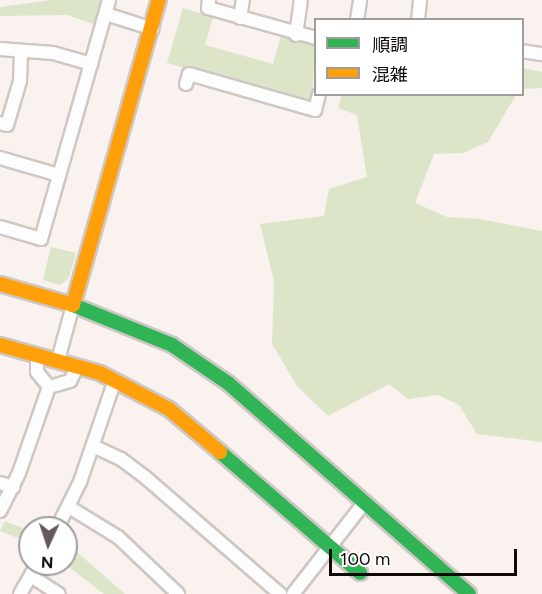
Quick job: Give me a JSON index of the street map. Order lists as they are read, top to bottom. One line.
{"legend":["順調","混雑"],"scale_bar":"100 m","north":"bottom"}
